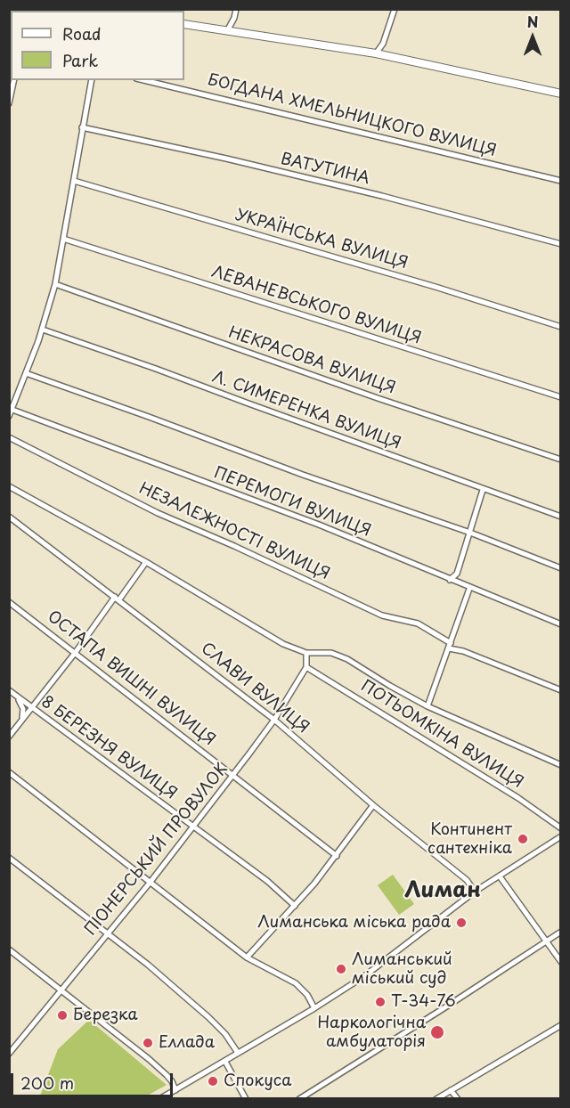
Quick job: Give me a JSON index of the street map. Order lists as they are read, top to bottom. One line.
{"streets":{"street":["БОГДАНА ХМЕЛЬНИЦКОГО ВУЛИЦЯ","ВАТУТИНА","УКРАЇНСЬКА ВУЛИЦЯ","ЛЕВАНЕВСЬКОГО ВУЛИЦЯ","НЕКРАСОВА ВУЛИЦЯ","Л. СИМЕРЕНКА ВУЛИЦЯ","ПЕРЕМОГИ ВУЛИЦЯ","НЕЗАЛЕЖНОСТІ ВУЛИЦЯ","ОСТАПА ВИШНІ ВУЛИЦЯ","СЛАВИ ВУЛИЦЯ","ПОТЬОМКІНА ВУЛИЦЯ","8 БЕРЕЗНЯ ВУЛИЦЯ","ПІОНЕРСЬКИЙ ПРОВУЛОК"]},"crossings":[["ОСТАПА ВИШНІ ВУЛИЦЯ","ПІОНЕРСЬКИЙ ПРОВУЛОК"],["СЛАВИ ВУЛИЦЯ","ПІОНЕРСЬКИЙ ПРОВУЛОК"],["ПОТЬОМКІНА ВУЛИЦЯ","ПІОНЕРСЬКИЙ ПРОВУЛОК"],["8 БЕРЕЗНЯ ВУЛИЦЯ","ПІОНЕРСЬКИЙ ПРОВУЛОК"]],"districts":["Лиман"],"places":["Континент сантехніка","Лиманська міська рада","Лиманський міський суд","Т-34-76","Березка","Наркологічна амбулаторія","Еллада","Спокуса"],"legend":["Road","Park"],"scale_bar":"200 m","north":"top"}
